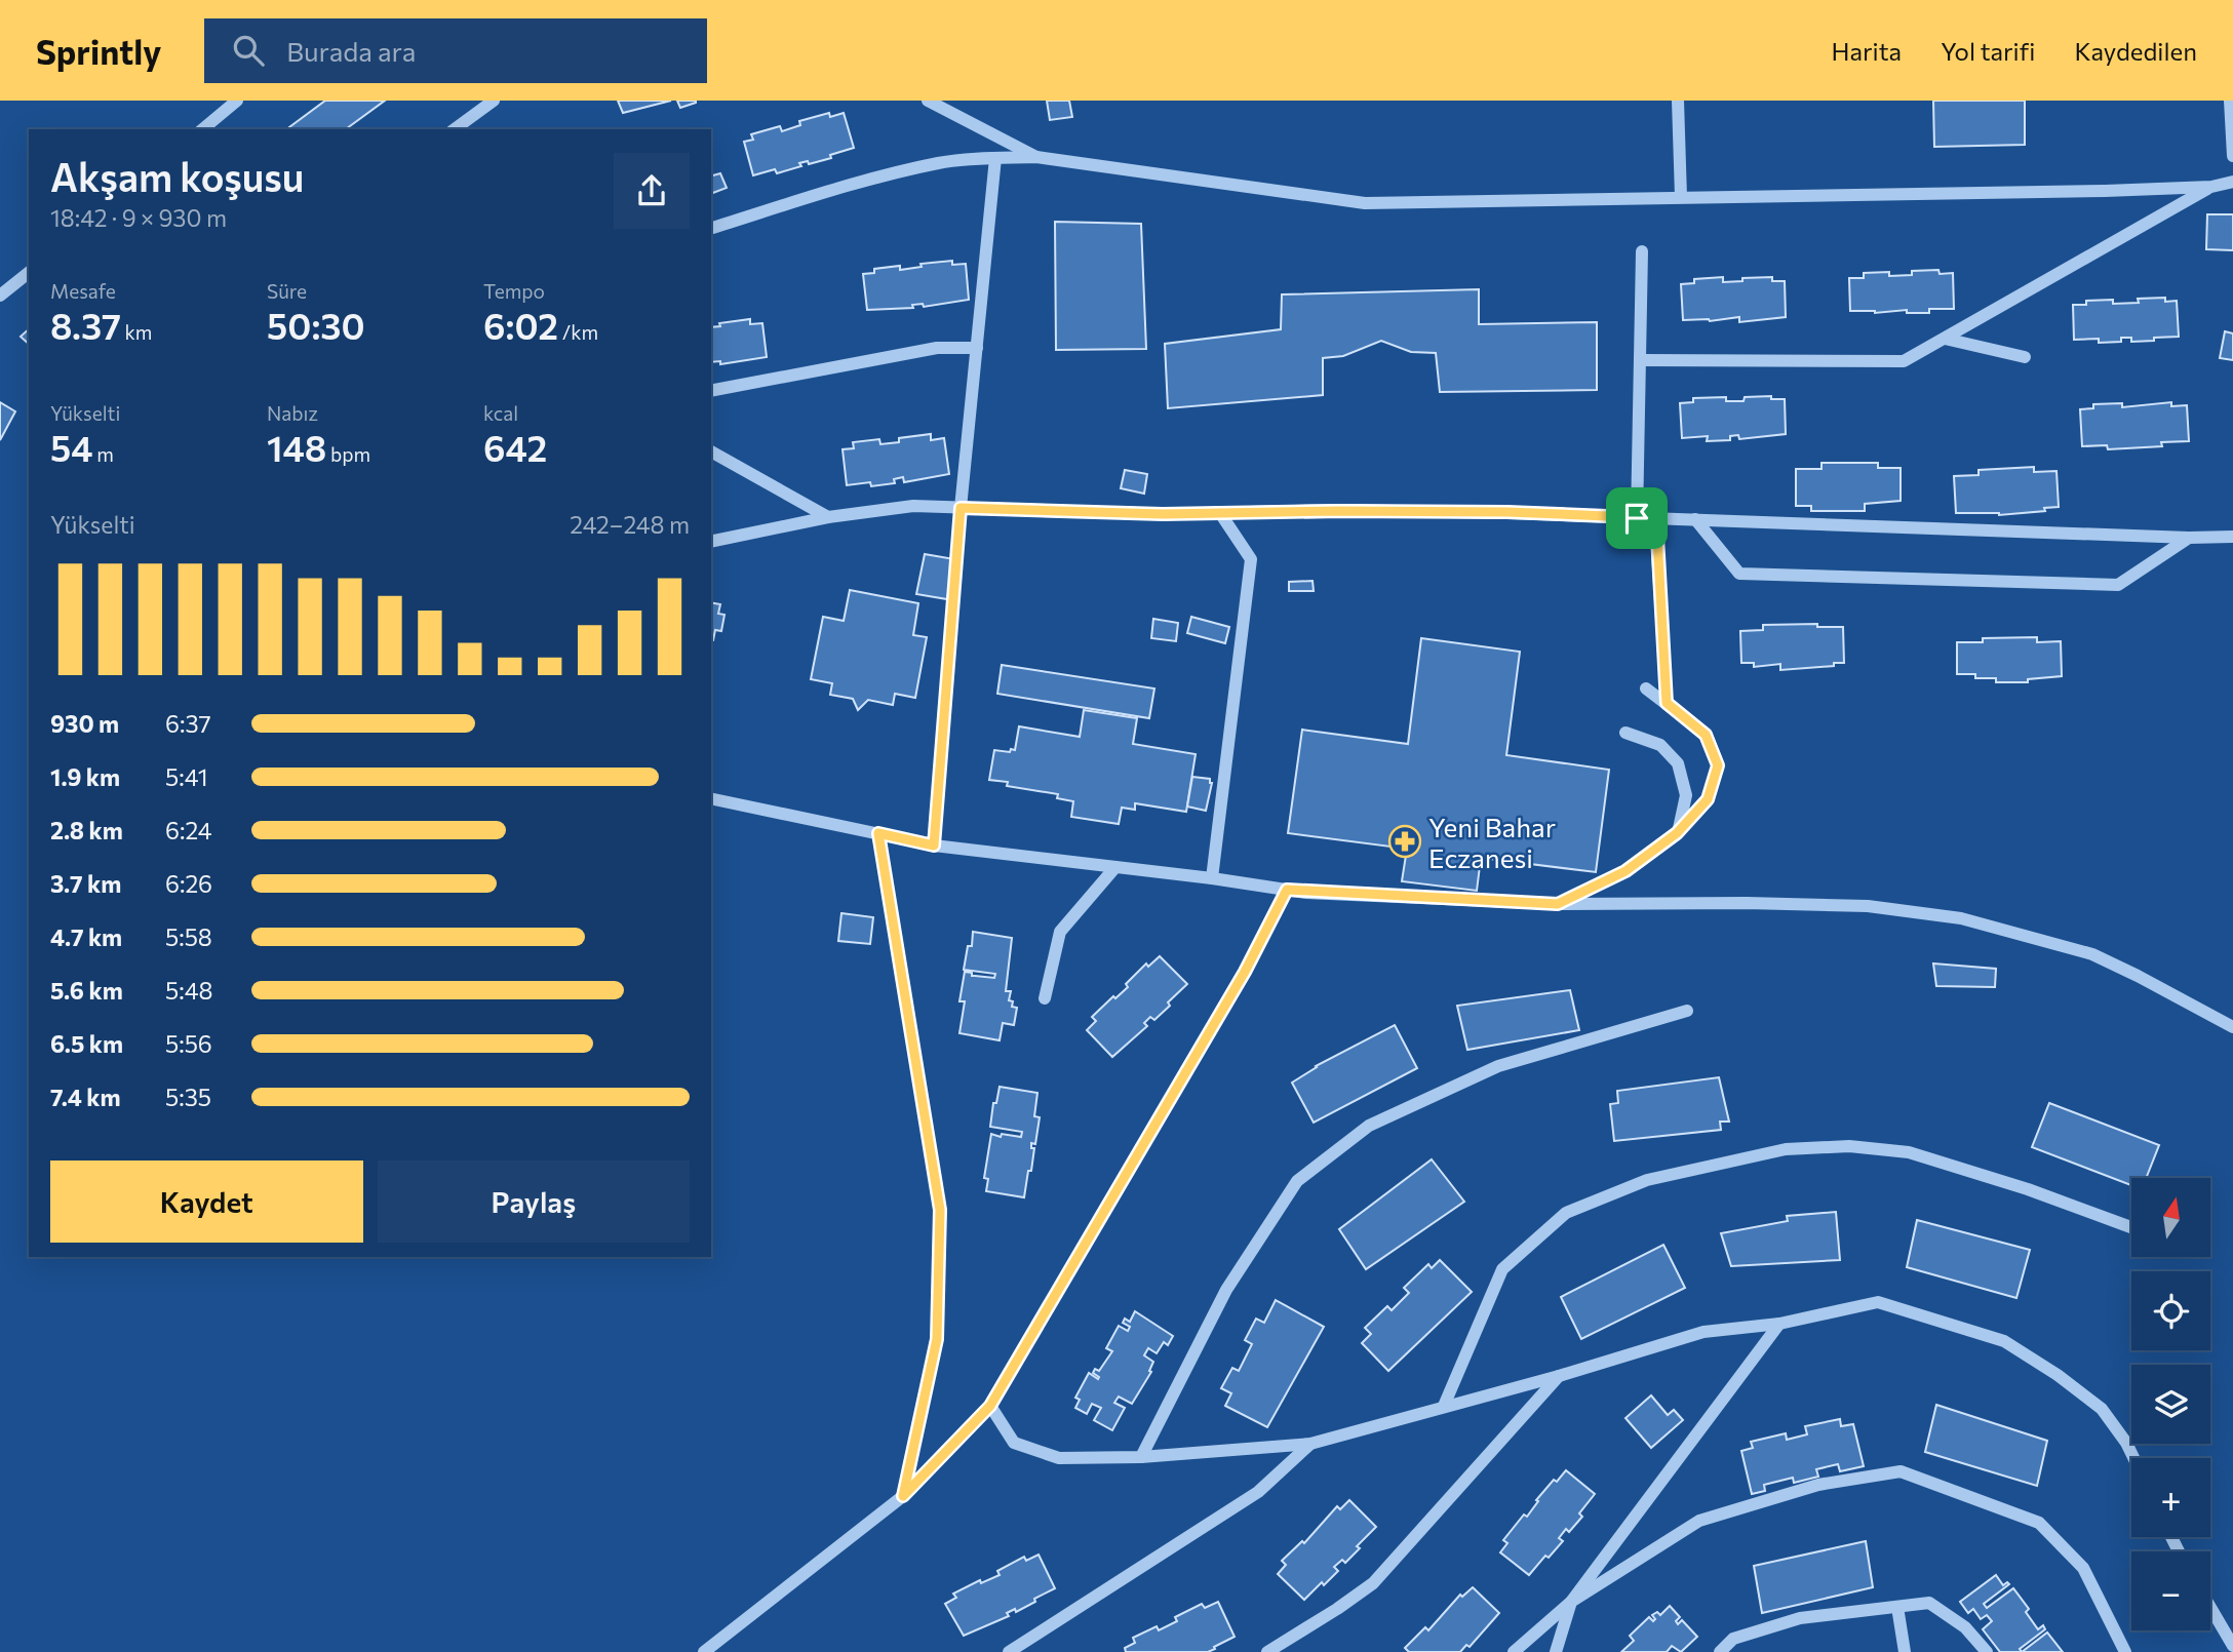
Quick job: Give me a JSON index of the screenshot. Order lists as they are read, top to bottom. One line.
{"places":{"pharmacy":["Yeni Bahar Eczanesi"]},"north":"top","page":{"header":"Sprintly","search":"Burada ara","nav":["Harita","Yol tarifi","Kaydedilen"],"heading":["Akşam koşusu","18:42 · 9 × 930 m"],"stats":[["Mesafe","8.37 km"],["Süre","50:30"],["Tempo","6:02 /km"],["Yükselti","54 m"],["Nabız","148 bpm"],["kcal","642"]],"chart":["Yükselti","242–248 m"],"list":[{"name":"930 m","note":"6:37"},{"name":"1.9 km","note":"5:41"},{"name":"2.8 km","note":"6:24"},{"name":"3.7 km","note":"6:26"},{"name":"4.7 km","note":"5:58"},{"name":"5.6 km","note":"5:48"},{"name":"6.5 km","note":"5:56"},{"name":"7.4 km","note":"5:35"}],"buttons":["Kaydet","Paylaş"],"map_buttons":["+","−"]}}
